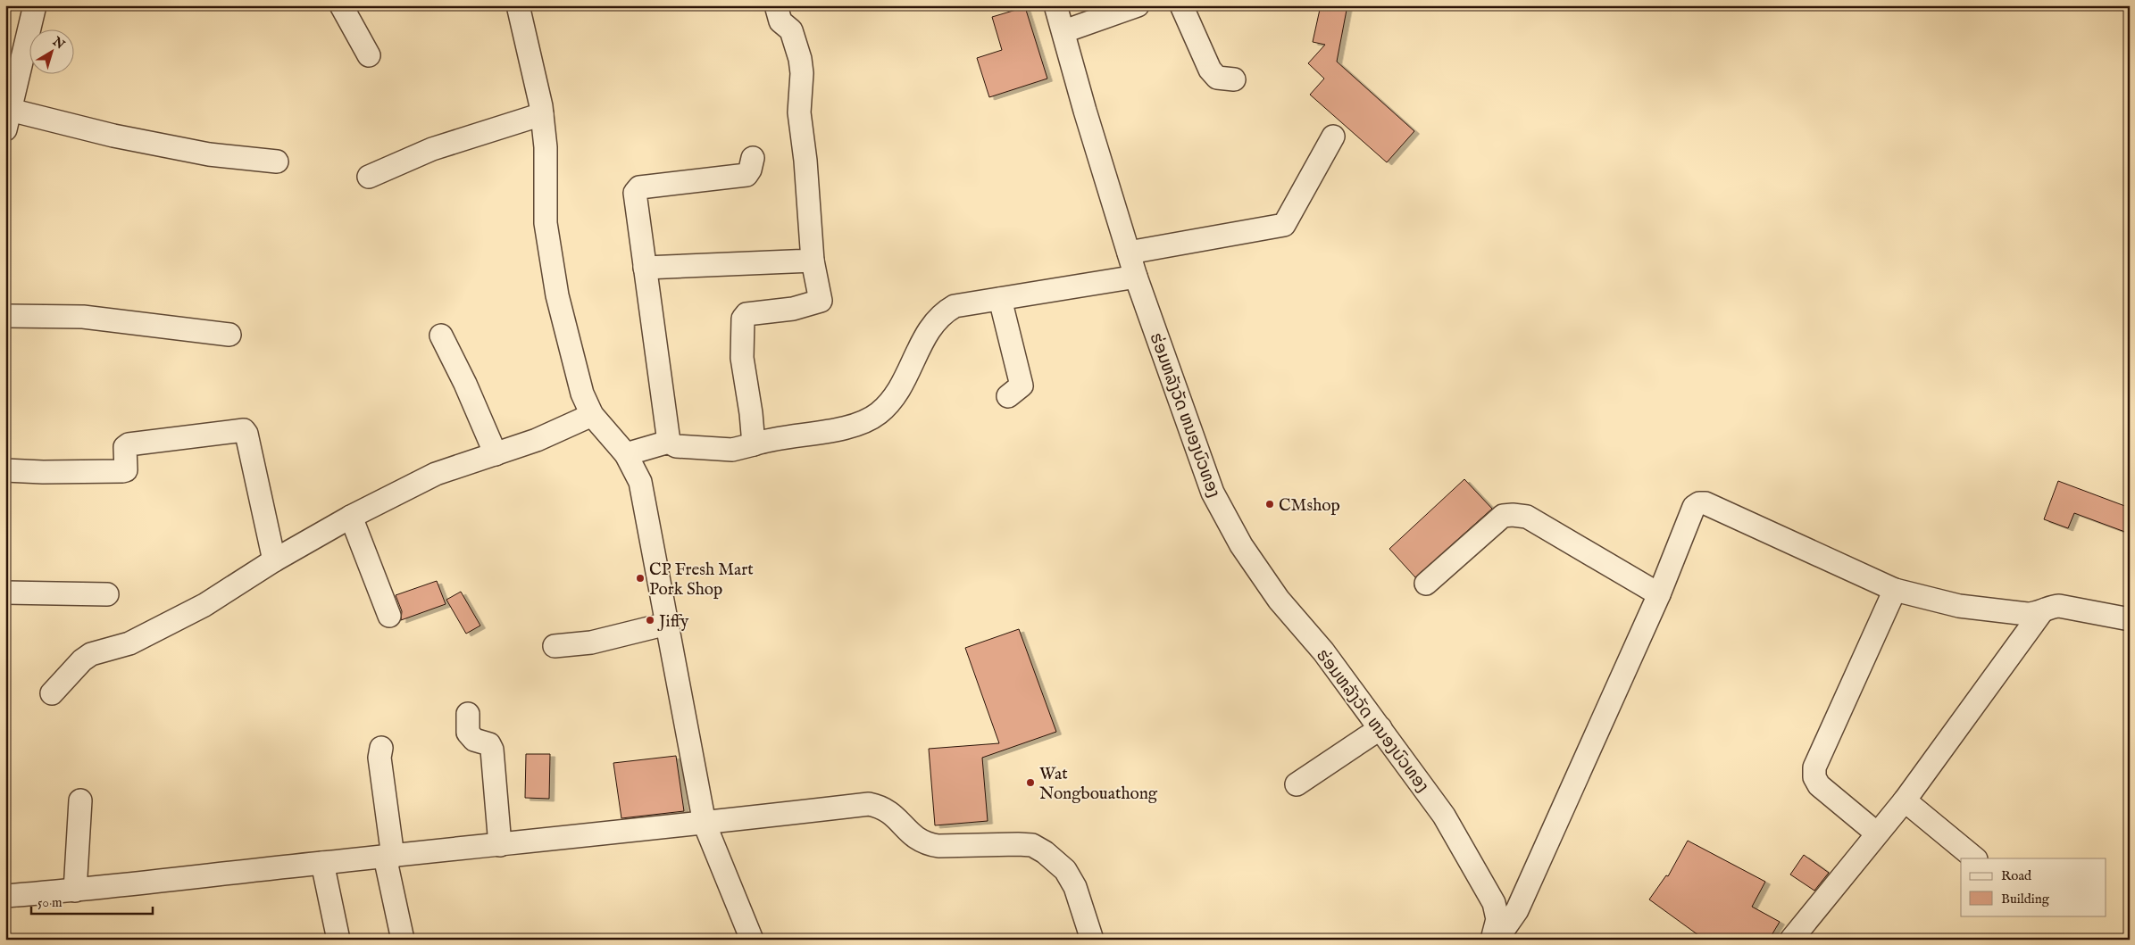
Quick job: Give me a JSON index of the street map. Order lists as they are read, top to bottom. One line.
{"streets":{"street":["ຮ່ອມຫລັງວັດ ຫນອງບົວທອງ"]},"places":["CMshop","CP Fresh Mart Pork Shop","Jiffy","Wat Nongbouathong"],"legend":["Road","Building"],"scale_bar":"50 m","north":"top right"}
